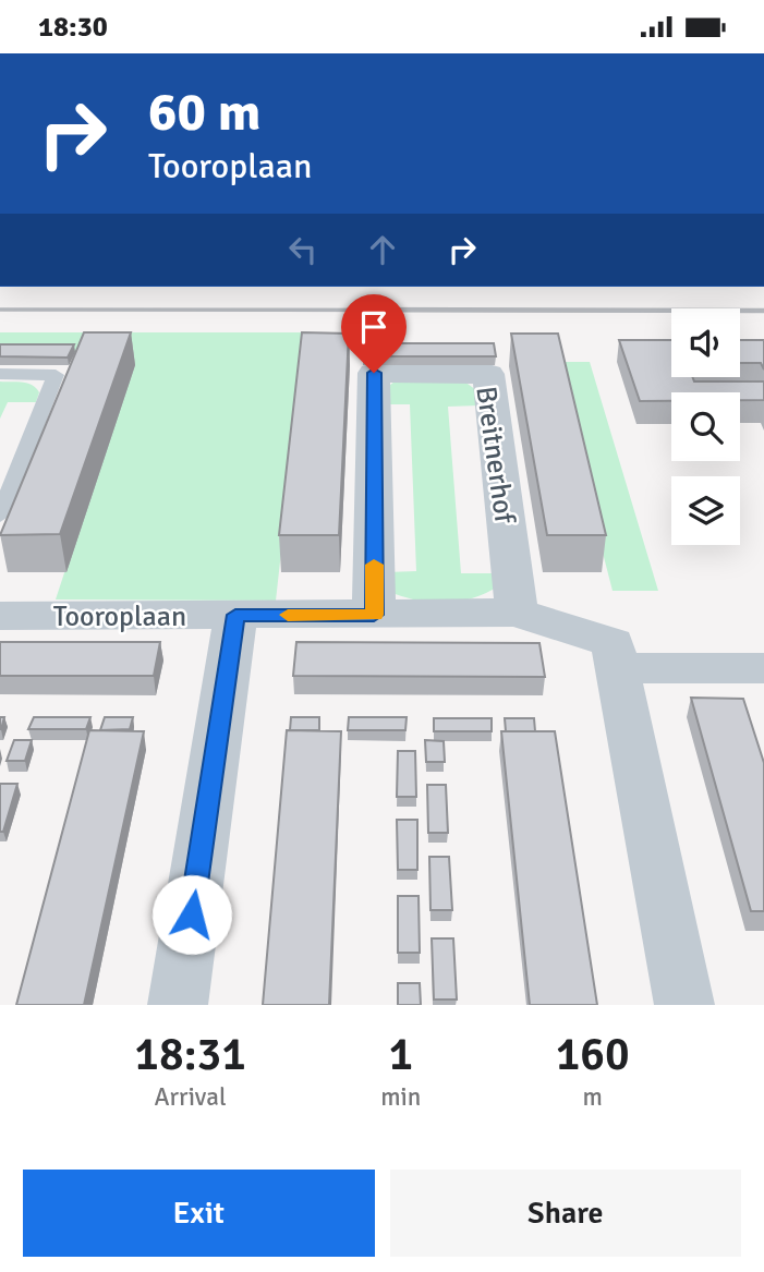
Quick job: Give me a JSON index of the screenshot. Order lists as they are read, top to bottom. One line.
{"streets":{"street":["Breitnerhof","Tooroplaan"]},"crossings":[["Breitnerhof","Tooroplaan"]],"page":{"status":"18:30","turn":["60 m","Tooroplaan"],"eta":["18:31","Arrival","1","min","160","m"],"buttons":["Exit","Share"]}}
